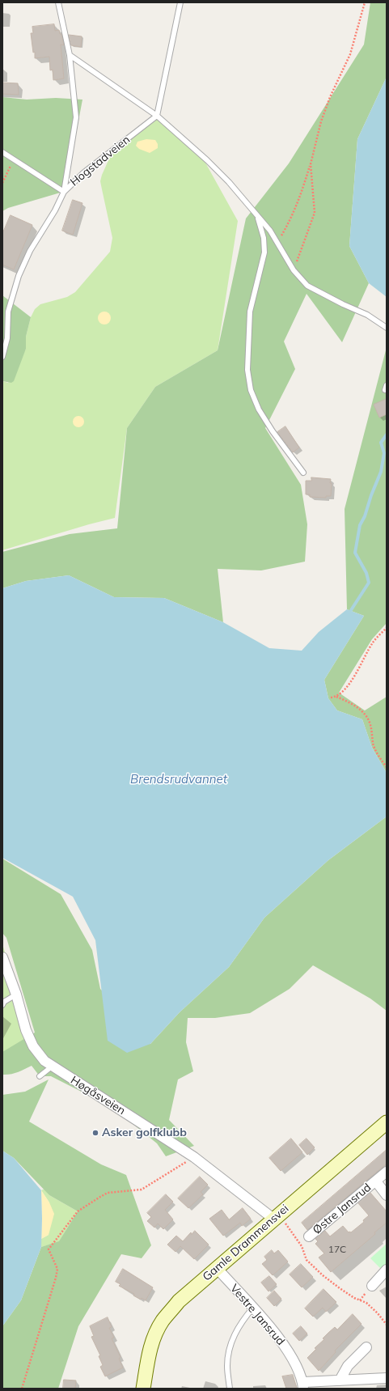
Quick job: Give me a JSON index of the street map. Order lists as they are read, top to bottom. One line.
{"streets":{"main road":["Gamle Drammensvei"],"street":["Høgåsveien","Østre Jansrud","Vestre Jansrud"],"lane":["Hogstadveien"]},"crossings":[["Høgåsveien","Gamle Drammensvei"],["Gamle Drammensvei","Vestre Jansrud"]],"water":["Brendsrudvannet"],"places":["Asker golfklubb"],"house_numbers":["17C"]}
